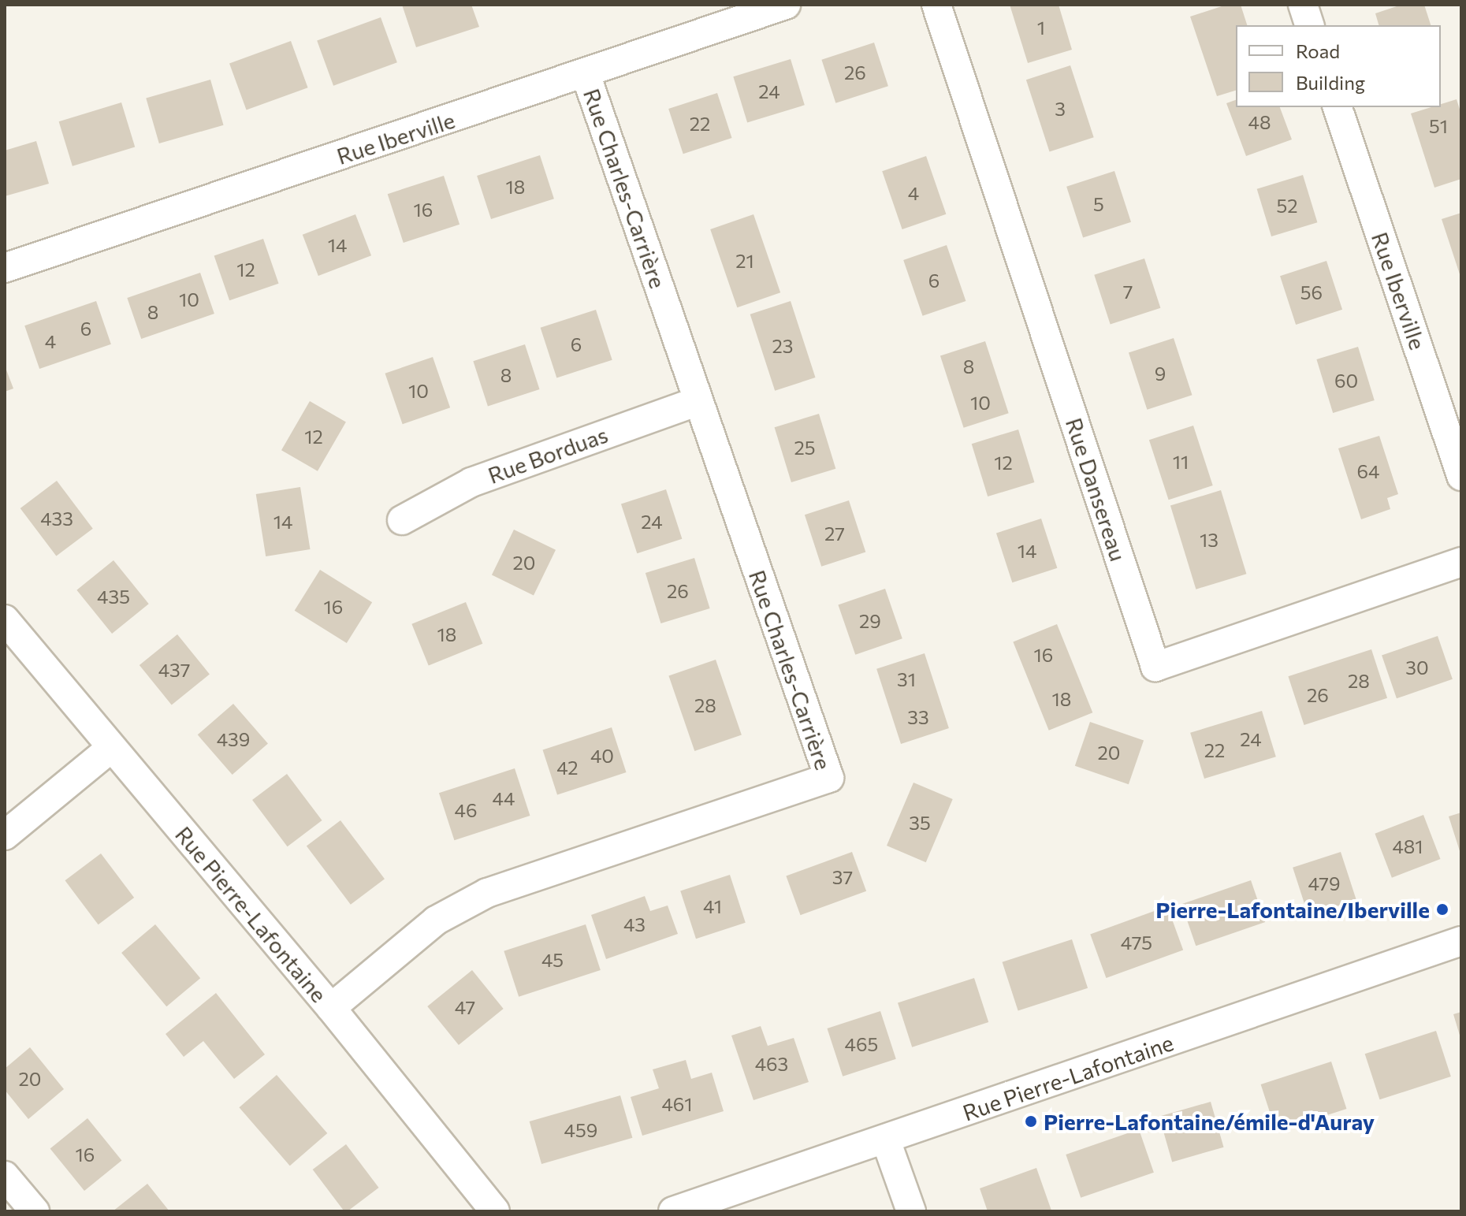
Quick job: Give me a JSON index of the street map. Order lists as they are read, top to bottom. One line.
{"streets":{"street":["Rue Iberville","Rue Charles-Carrière","Rue Borduas","Rue Dansereau","Rue Pierre-Lafontaine"]},"crossings":[["Rue Iberville","Rue Charles-Carrière"],["Rue Charles-Carrière","Rue Borduas"],["Rue Charles-Carrière","Rue Pierre-Lafontaine"]],"places":["Pierre-Lafontaine/Iberville","Pierre-Lafontaine/émile-d'Auray"],"house_numbers":["1","26","24","3","48","22","51","18","4","5","52","16","14","21","12","6","7","56","10","8","6","4","6","23","8","9","8","60","10","10","12","25","11","12","64","433","14","24","27","13","14","20","26","435","16","29","18","16","30","437","31","28","26","18","28","33","439","24","22","20","40","42","44","46","35","481","37","479","41","43","475","45","47","465","463","20","461","459","16"],"legend":["Road","Building"]}
